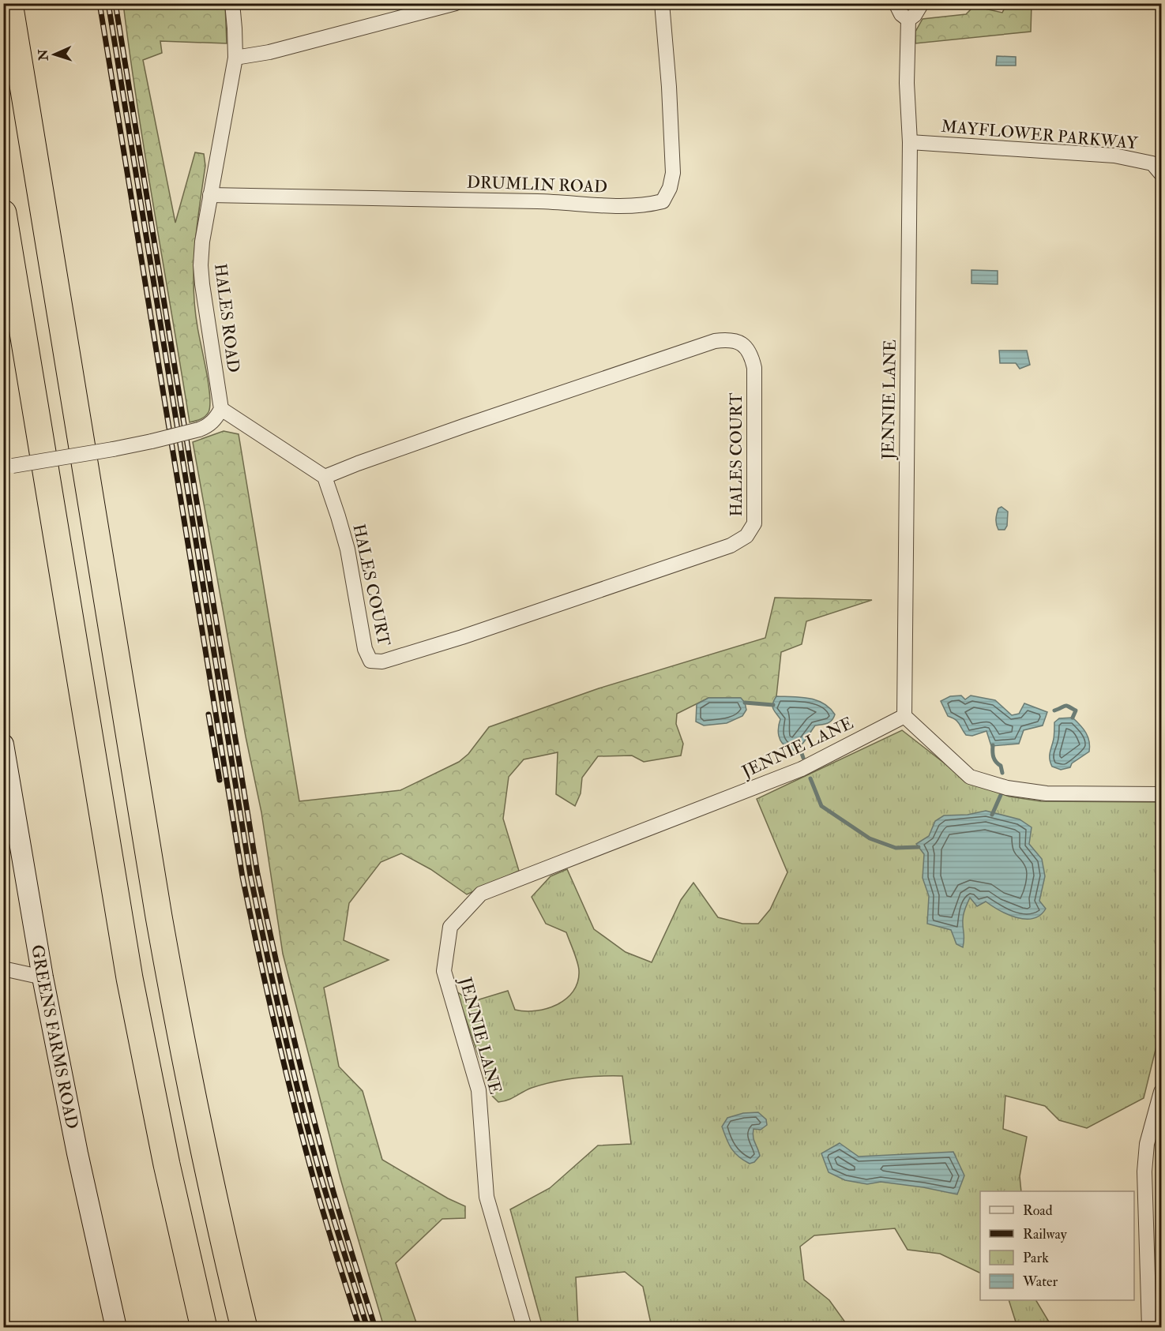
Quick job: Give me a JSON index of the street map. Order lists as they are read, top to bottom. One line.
{"streets":{"main road":["GREENS FARMS ROAD"],"street":["MAYFLOWER PARKWAY","DRUMLIN ROAD","HALES ROAD","JENNIE LANE","HALES COURT"]},"crossings":[["MAYFLOWER PARKWAY","JENNIE LANE"],["DRUMLIN ROAD","HALES ROAD"]],"legend":["Road","Railway","Park","Water"],"north":"left"}
